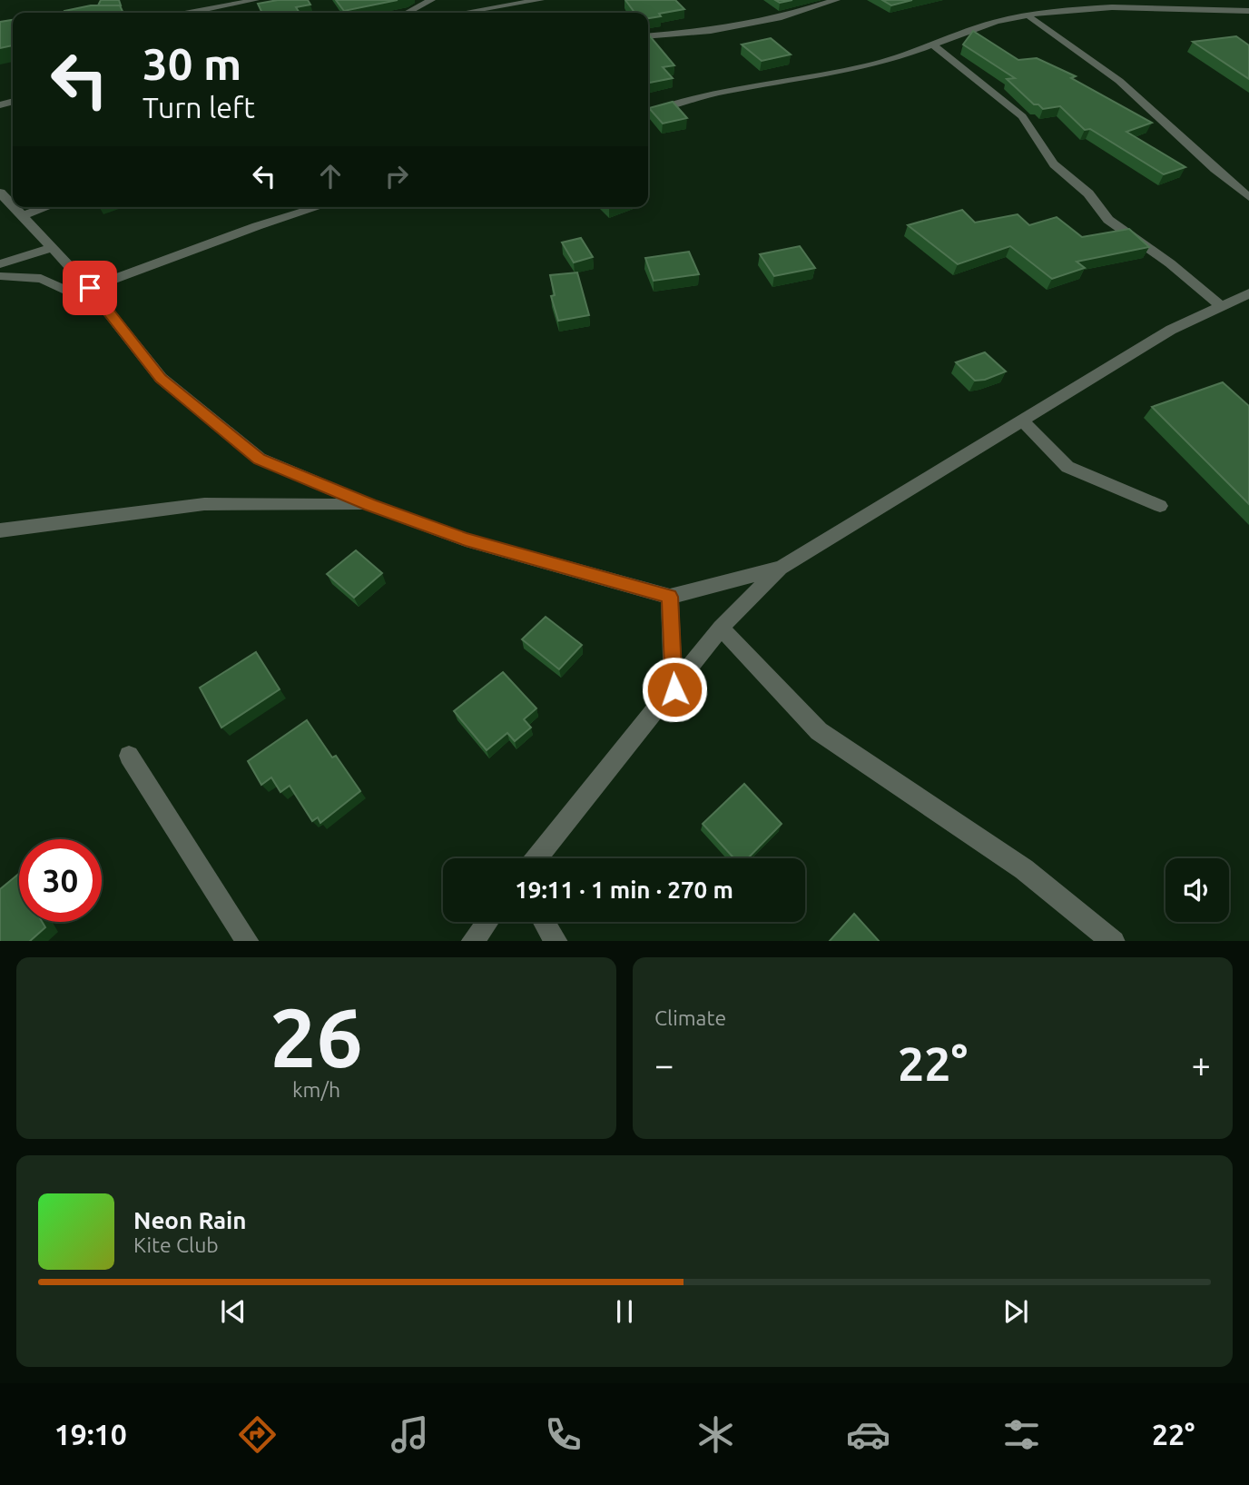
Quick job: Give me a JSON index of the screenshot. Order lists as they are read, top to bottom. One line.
{"page":{"turn":["30 m","Turn left"],"limit":"30","trip":"19:11 · 1 min · 270 m","tile":[["26","km/h"],"Climate"],"heat":["−","22°","+"],"song":["Neon Rain","Kite Club"],"tabs":["19:10","22°"]}}
